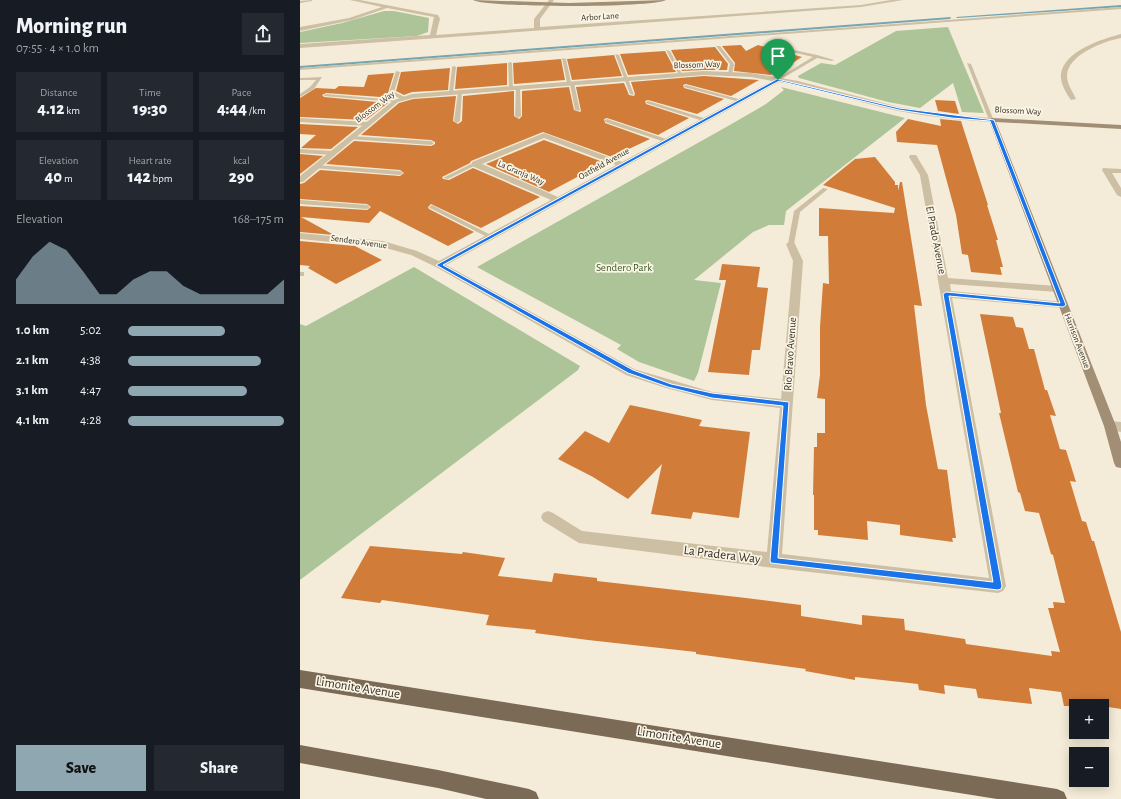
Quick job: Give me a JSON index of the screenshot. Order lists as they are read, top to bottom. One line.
{"streets":{"main road":["Limonite Avenue"],"street":["Arbor Lane","Blossom Way","Oatfield Avenue","La Granja Way","El Prado Avenue","Sendero Avenue","Harrison Avenue","Rio Bravo Avenue","La Pradera Way"]},"crossings":[["Blossom Way","Oatfield Avenue"],["Blossom Way","Harrison Avenue"],["Oatfield Avenue","La Granja Way"],["Oatfield Avenue","Sendero Avenue"],["El Prado Avenue","La Pradera Way"],["Sendero Avenue","Rio Bravo Avenue"],["Rio Bravo Avenue","La Pradera Way"]],"parks":["Sendero Park"],"page":{"heading":["Morning run","07:55 · 4 × 1.0 km"],"stats":[["Distance","4.12 km"],["Time","19:30"],["Pace","4:44 /km"],["Elevation","40 m"],["Heart rate","142 bpm"],["kcal","290"]],"chart":["Elevation","168–175 m"],"list":[{"name":"1.0 km","note":"5:02"},{"name":"2.1 km","note":"4:38"},{"name":"3.1 km","note":"4:47"},{"name":"4.1 km","note":"4:28"}],"map_buttons":["+","−"],"buttons":["Save","Share"]}}
